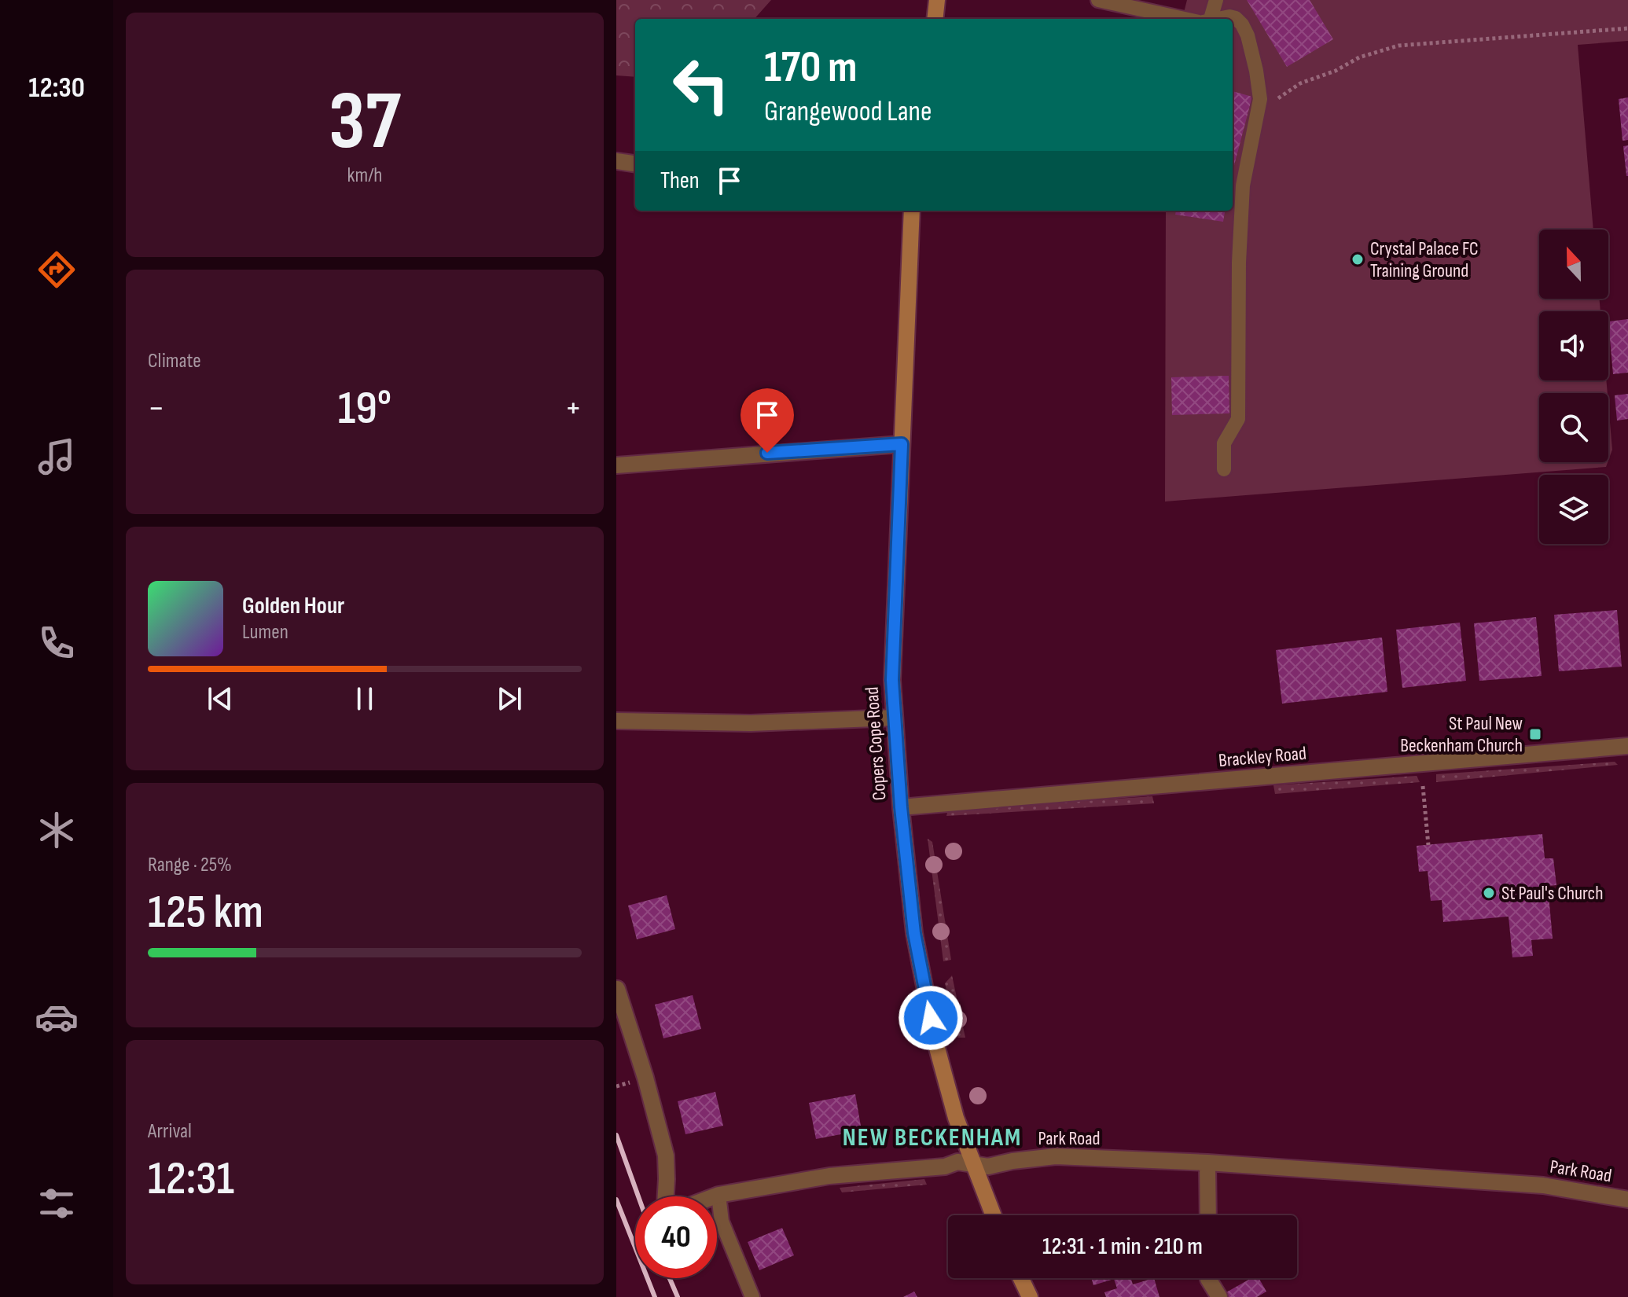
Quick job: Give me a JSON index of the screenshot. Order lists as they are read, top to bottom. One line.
{"streets":{"street":["Copers Cope Road","Brackley Road","Park Road"]},"crossings":[["Copers Cope Road","Brackley Road"],["Copers Cope Road","Park Road"]],"districts":["NEW BECKENHAM"],"places":{"other":["Crystal Palace FC Training Ground","St Paul's Church"],"transit":["St Paul New Beckenham Church"]},"north":"top","page":{"tabs":"12:30","tile":[["37","km/h"],"Climate",["Range · 25%","125 km"],["Arrival","12:31"]],"turn":["170 m","Grangewood Lane"],"then":"Then","heat":["−","19°","+"],"song":["Golden Hour","Lumen"],"limit":"40","trip":"12:31 · 1 min · 210 m"}}
